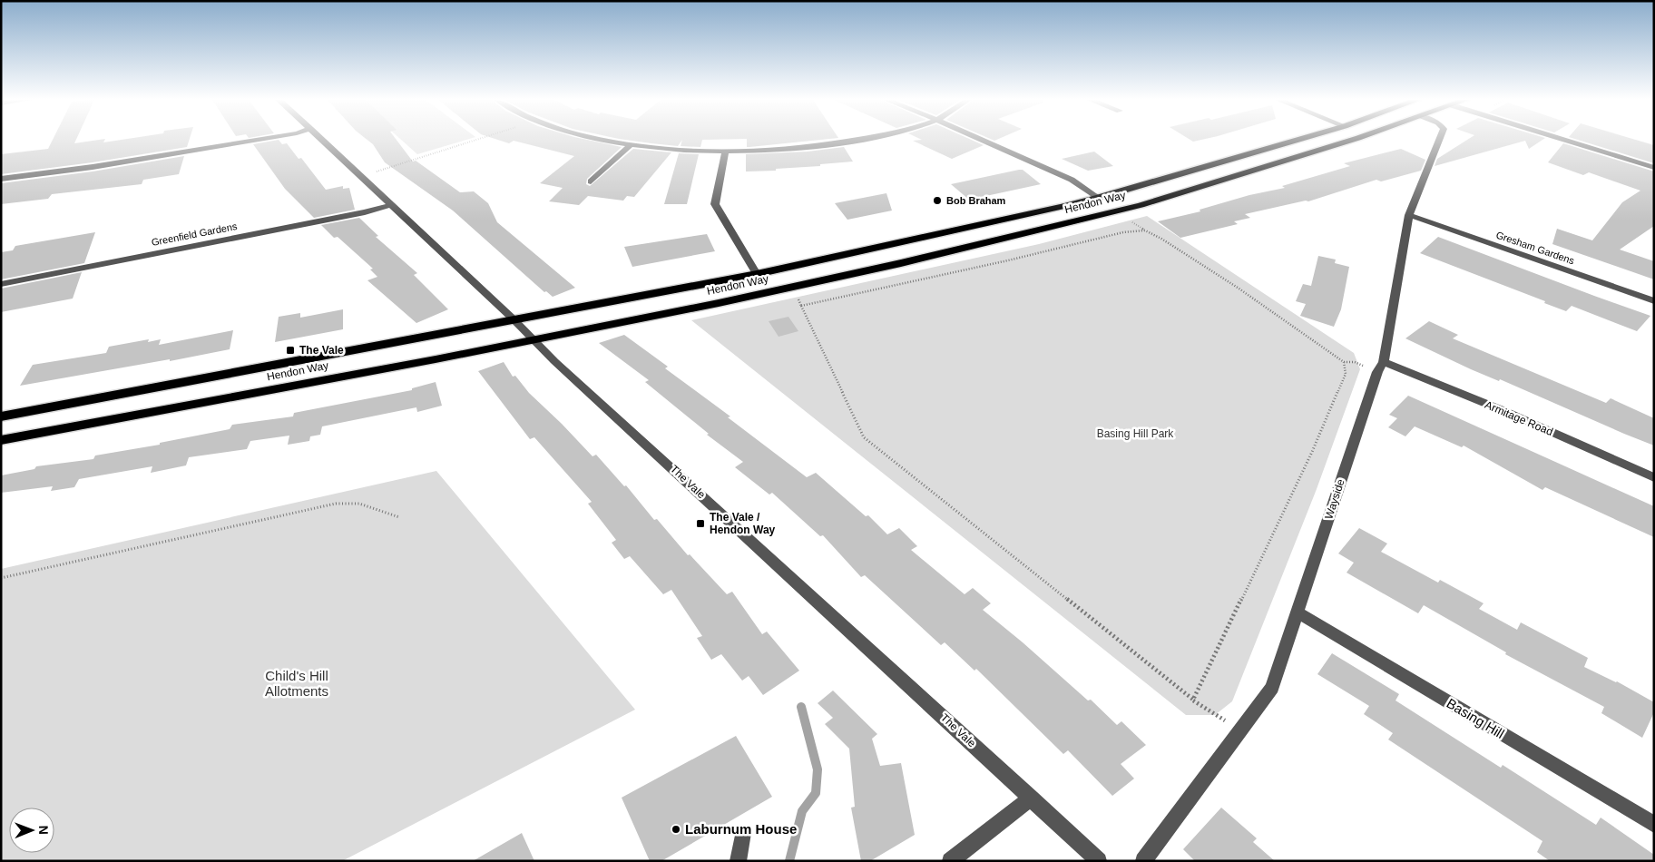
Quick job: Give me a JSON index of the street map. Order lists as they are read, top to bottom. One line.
{"streets":{"highway":["Hendon Way"],"street":["Greenfield Gardens","Gresham Gardens","Armitage Road","The Vale","Wayside","Basing Hill"]},"crossings":[["Hendon Way","The Vale"],["Greenfield Gardens","The Vale"],["Gresham Gardens","Wayside"],["Armitage Road","Wayside"],["Wayside","Basing Hill"]],"parks":["Basing Hill Park","Child's Hill Allotments"],"places":{"other":["Bob Braham","Laburnum House"],"transit":["The Vale","The Vale / Hendon Way"]},"north":"right"}
